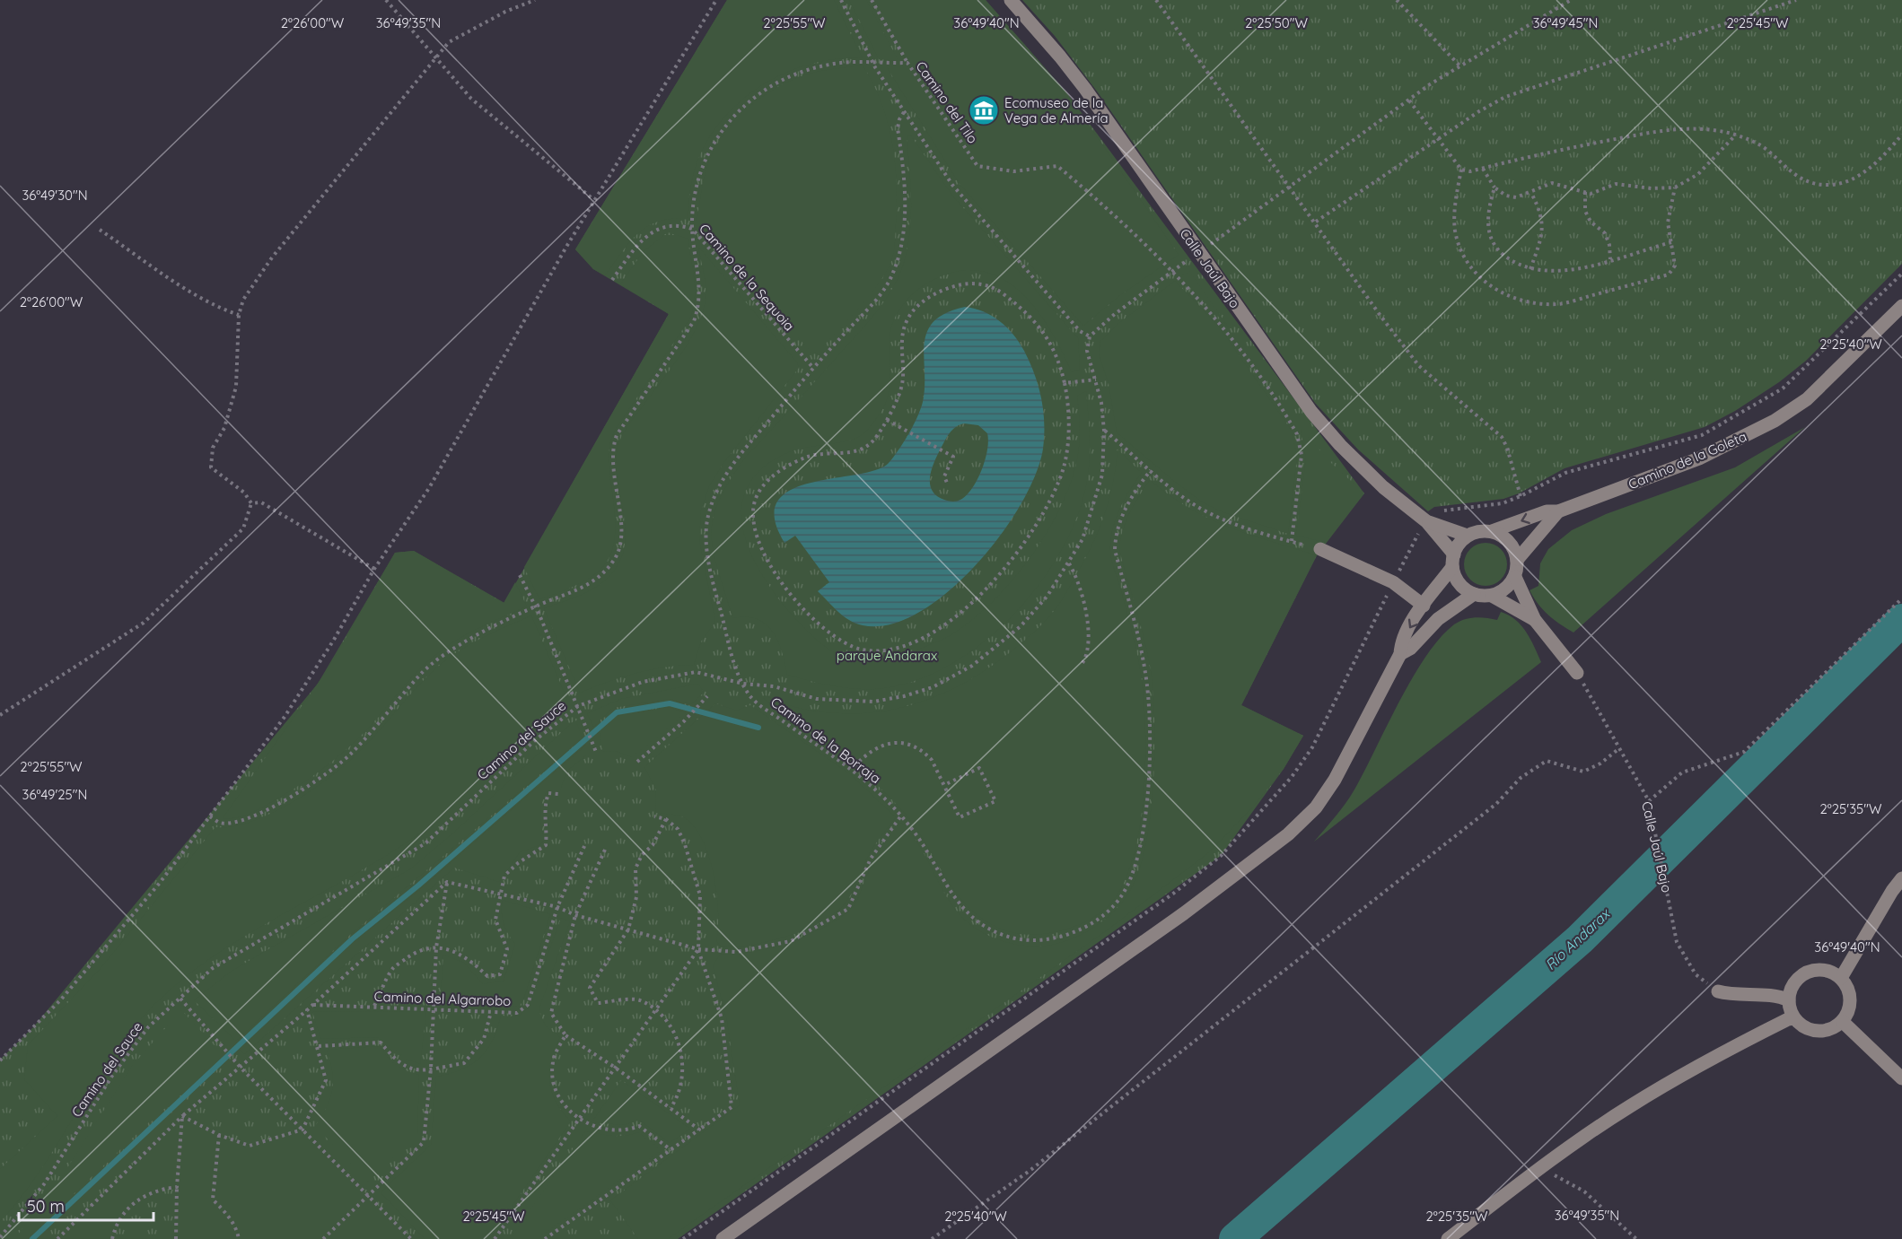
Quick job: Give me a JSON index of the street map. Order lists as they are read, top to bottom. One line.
{"streets":{"street":["Calle Jaúl Bajo","Camino de la Goleta"],"path":["Camino del Tilo","Camino de la Sequoia","Camino del Sauce","Camino de la Borraja","Camino del Algarrobo"]},"crossings":[["Camino del Tilo","Camino de la Sequoia"],["Calle Jaúl Bajo","Camino de la Goleta"],["Camino de la Sequoia","Camino de la Borraja"],["Camino del Sauce","Camino de la Borraja"]],"water":["Río Andarax"],"parks":["parque Andarax"],"places":{"museum":["Ecomuseo de la Vega de Almería"]},"scale_bar":"50 m","coordinates":["2°26'00\"W","2°25'55\"W","2°25'50\"W","2°25'45\"W","36°49'35\"N","36°49'40\"N","36°49'45\"N","36°49'30\"N","2°25'40\"W","36°49'25\"N","2°25'35\"W"]}
